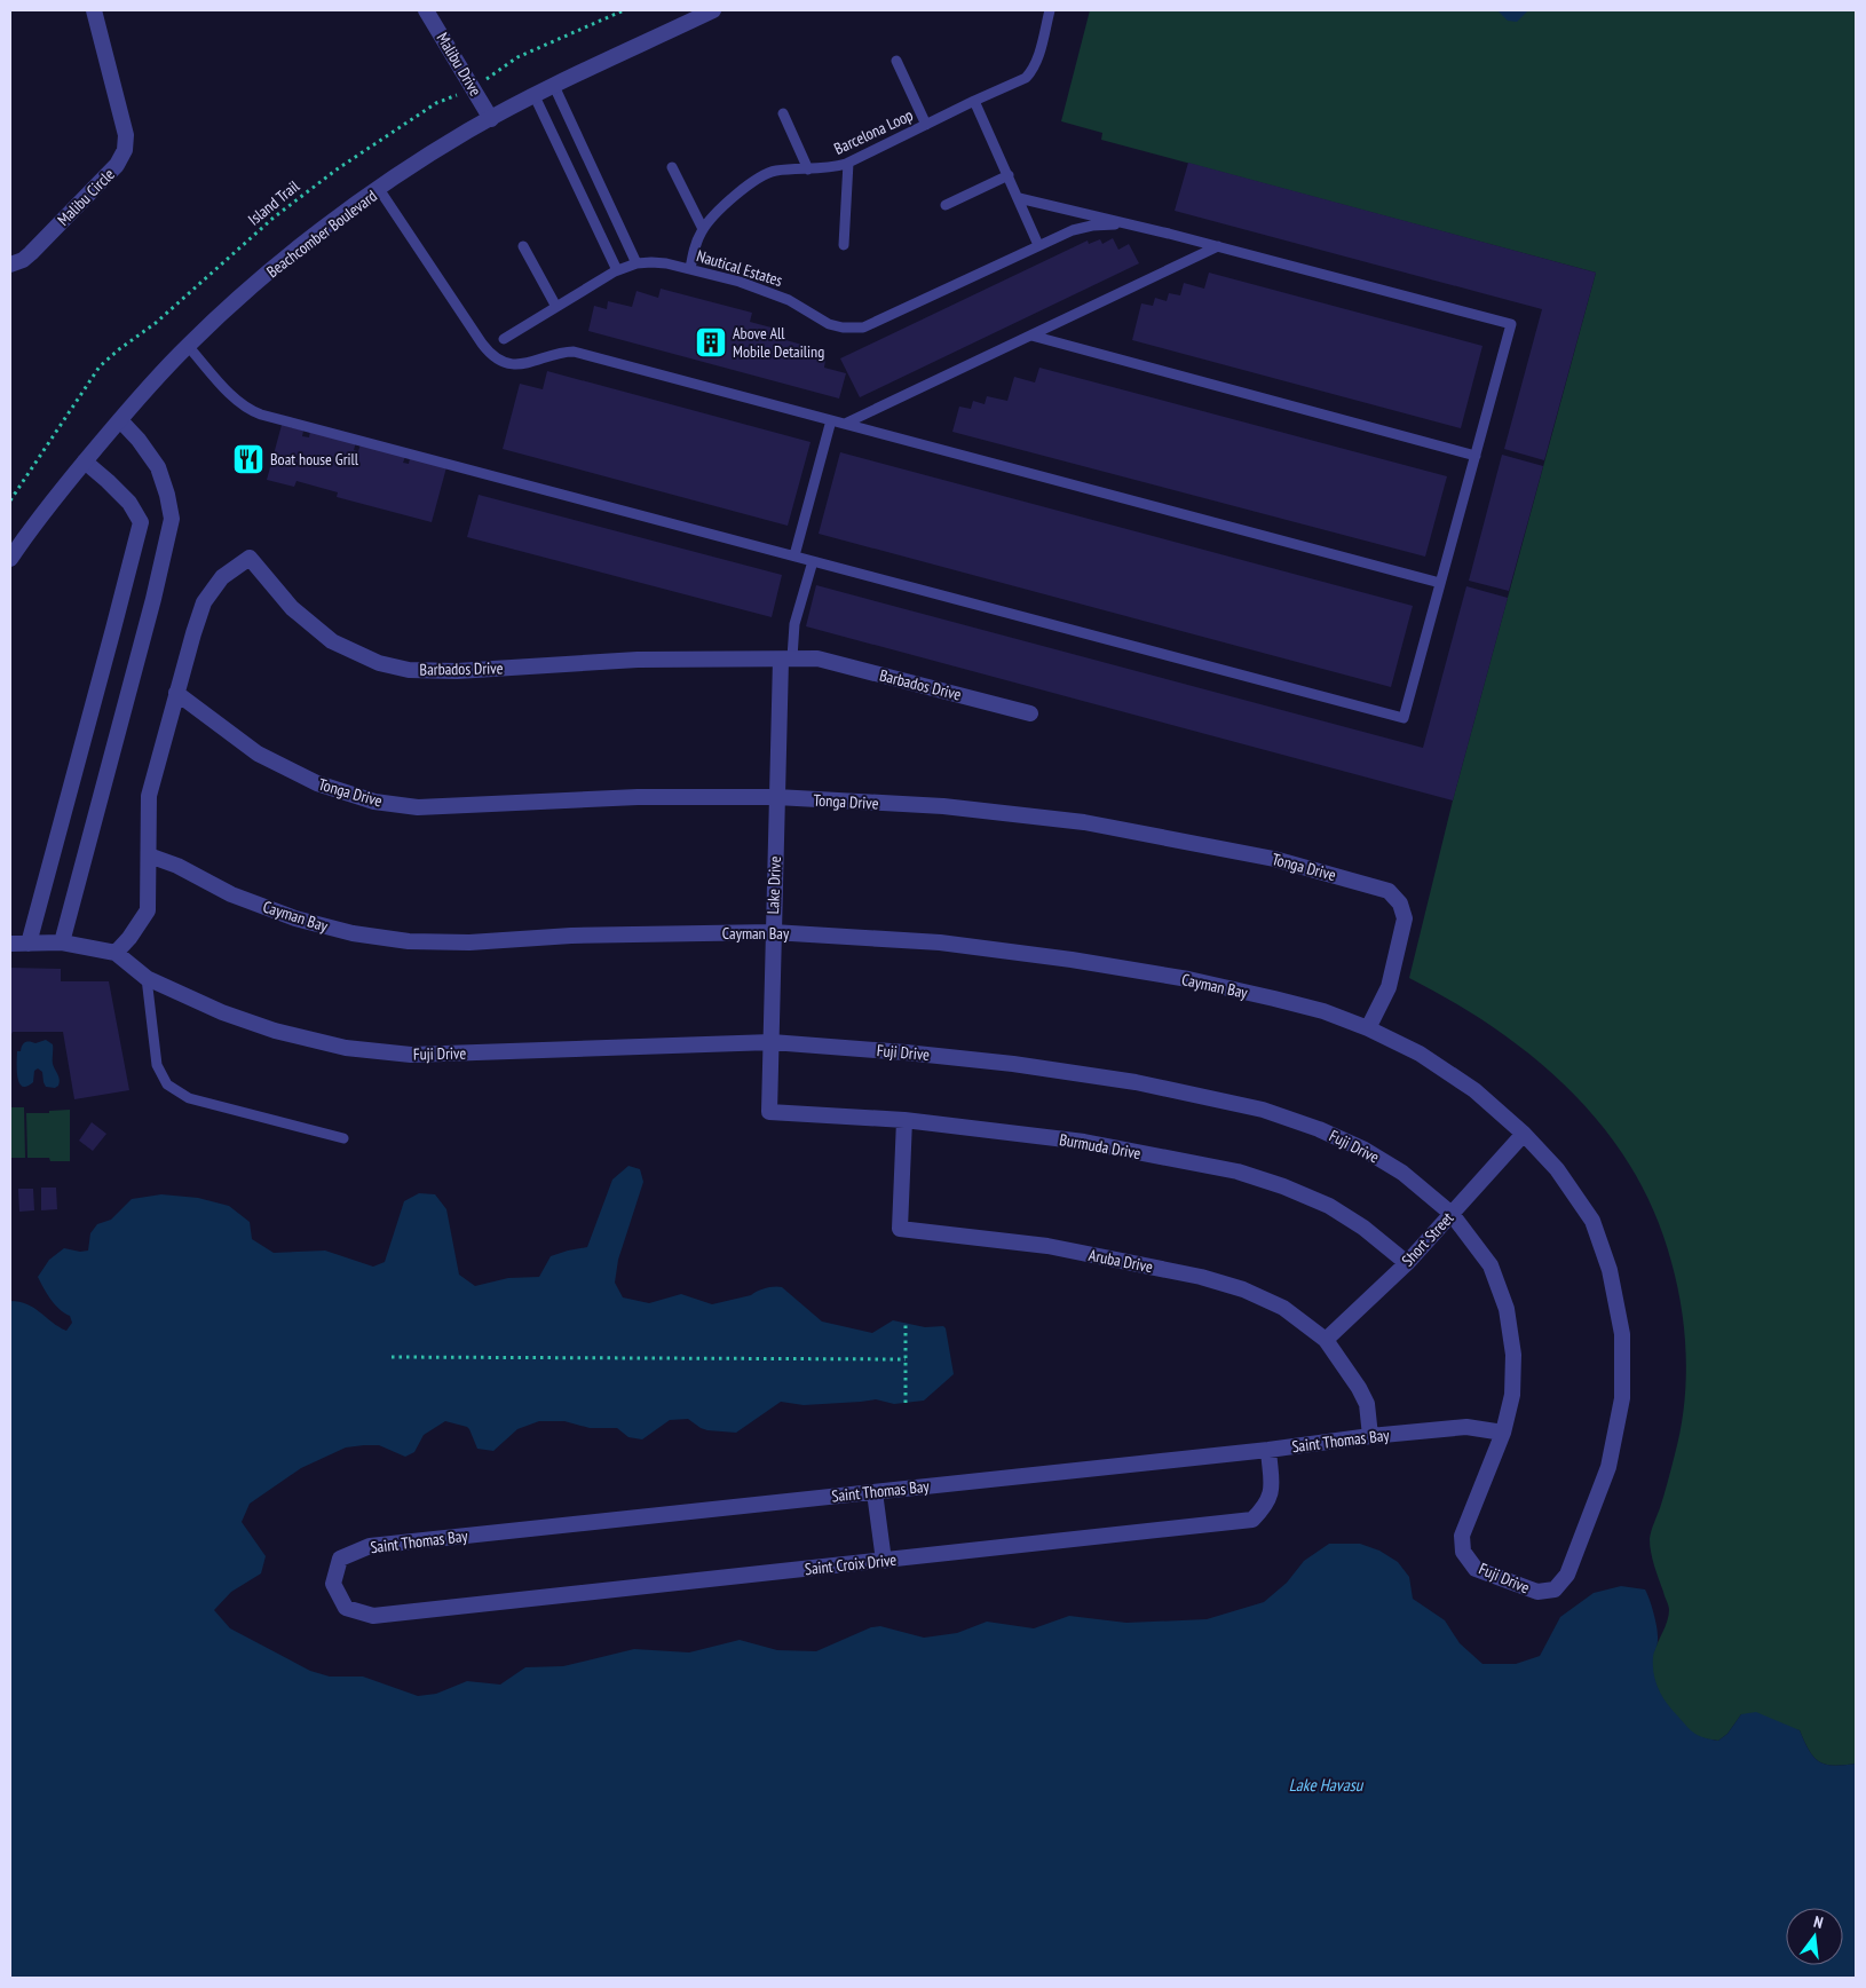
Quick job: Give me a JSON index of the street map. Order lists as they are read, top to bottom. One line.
{"streets":{"street":["Malibu Drive","Malibu Circle","Beachcomber Boulevard","Barbados Drive","Tonga Drive","Lake Drive","Cayman Bay","Fuji Drive","Burmuda Drive","Short Street","Aruba Drive","Saint Thomas Bay","Saint Croix Drive"],"lane":["Barcelona Loop","Nautical Estates"],"path":["Island Trail"]},"crossings":[["Malibu Drive","Island Trail"],["Malibu Drive","Beachcomber Boulevard"],["Barcelona Loop","Nautical Estates"],["Barbados Drive","Tonga Drive"],["Barbados Drive","Lake Drive"],["Barbados Drive","Cayman Bay"],["Barbados Drive","Fuji Drive"],["Tonga Drive","Lake Drive"],["Tonga Drive","Cayman Bay"],["Tonga Drive","Fuji Drive"],["Lake Drive","Cayman Bay"],["Lake Drive","Fuji Drive"],["Lake Drive","Burmuda Drive"],["Cayman Bay","Fuji Drive"],["Fuji Drive","Short Street"],["Fuji Drive","Saint Thomas Bay"],["Burmuda Drive","Short Street"],["Burmuda Drive","Aruba Drive"],["Short Street","Aruba Drive"],["Aruba Drive","Saint Thomas Bay"],["Saint Thomas Bay","Saint Croix Drive"]],"water":["Lake Havasu"],"places":{"building":["Above All Mobile Detailing"],"restaurant":["Boat house Grill"]},"north":"top"}
